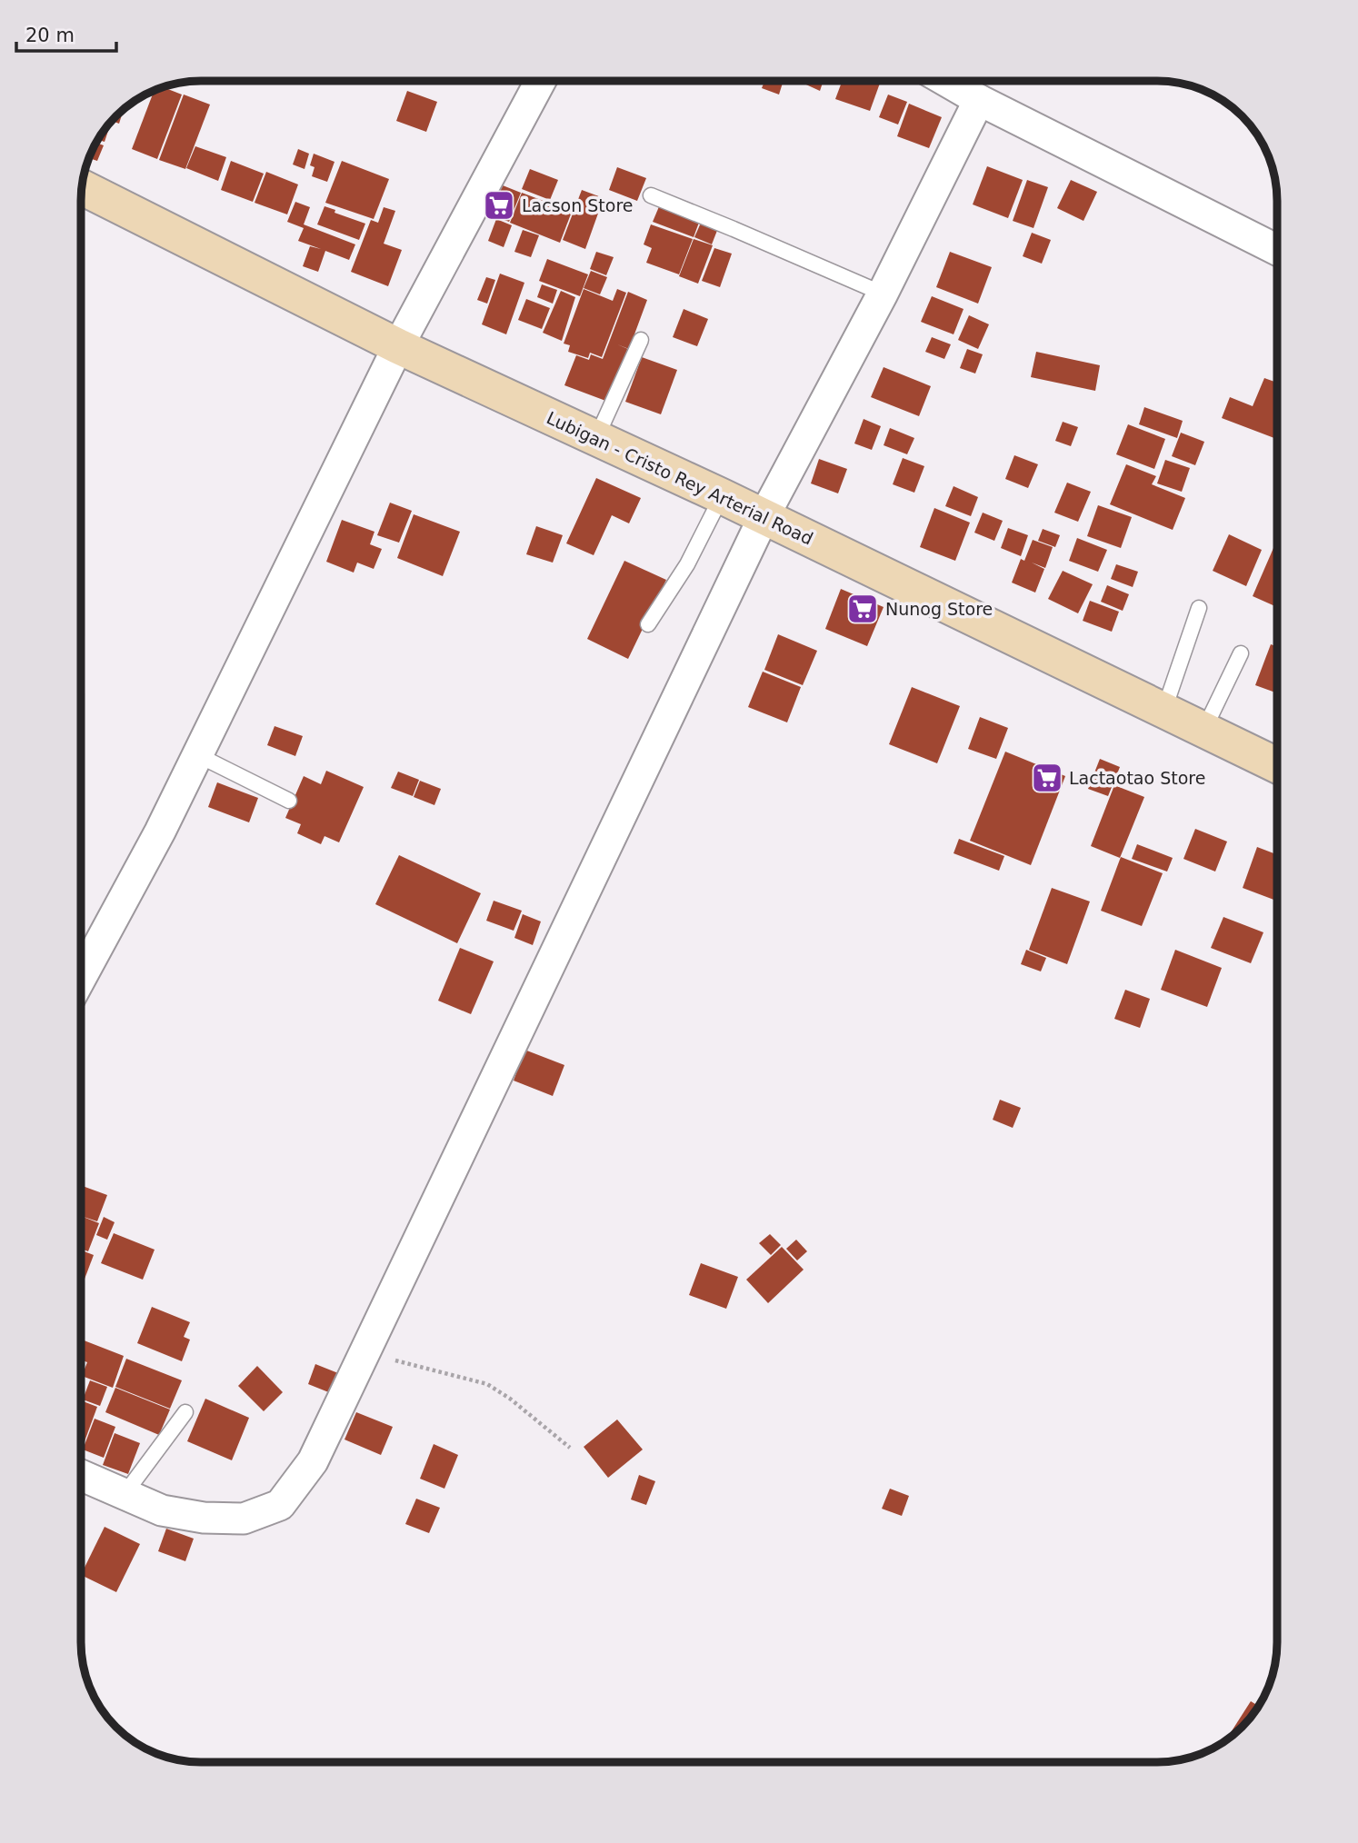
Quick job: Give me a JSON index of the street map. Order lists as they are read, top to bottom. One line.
{"streets":{"main road":["Lubigan - Cristo Rey Arterial Road"]},"places":{"supermarket":["Lacson Store","Nunog Store","Lactaotao Store"]},"scale_bar":"20 m"}
